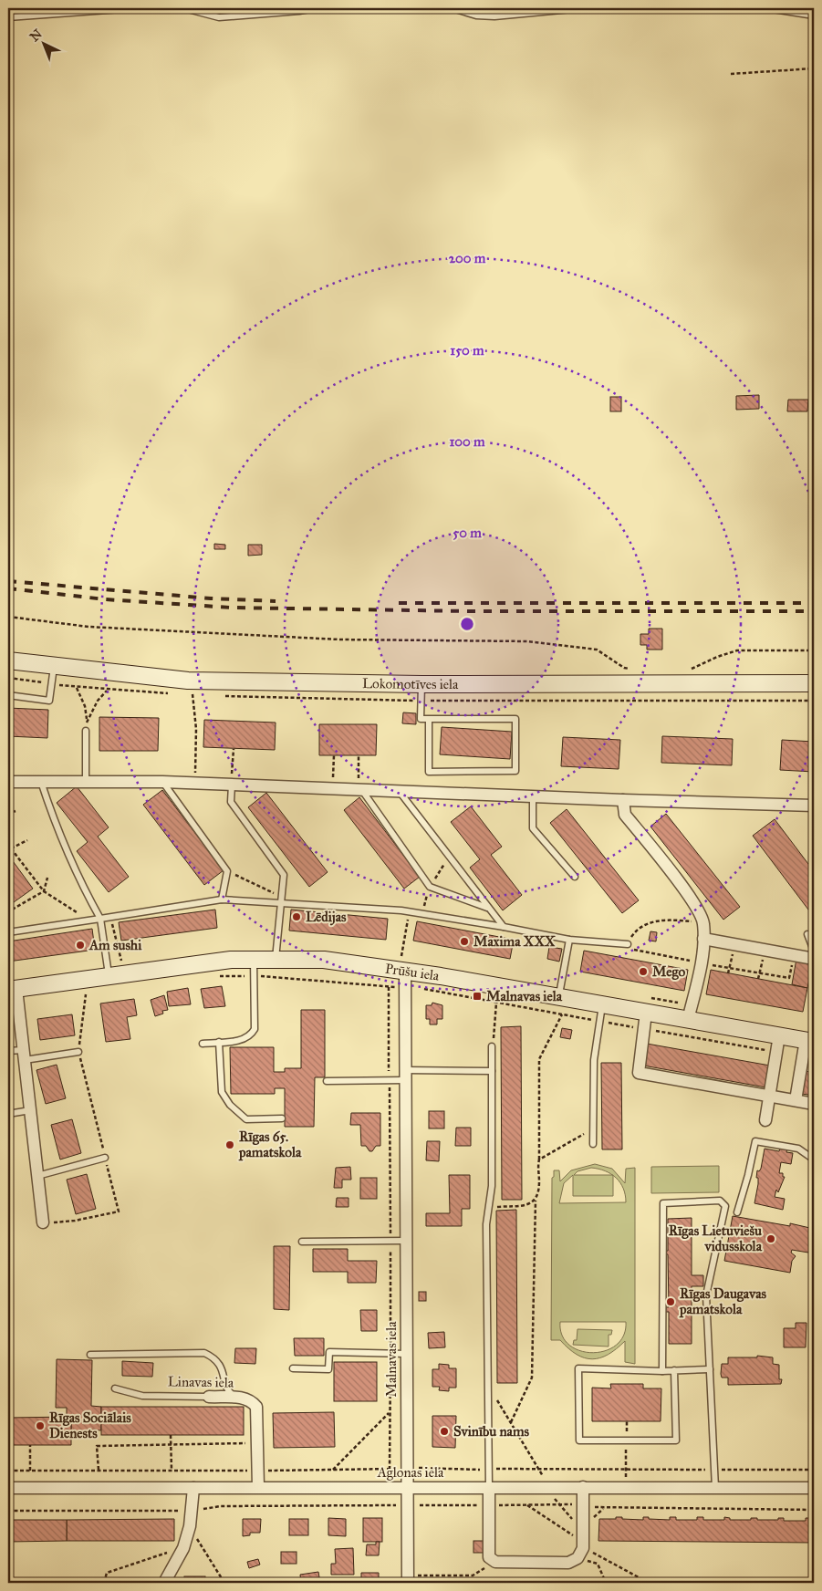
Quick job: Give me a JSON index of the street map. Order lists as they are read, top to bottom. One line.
{"streets":{"street":["Lokomotīves iela","Prūšu iela","Malnavas iela","Linavas iela","Aglonas iela"]},"crossings":[["Prūšu iela","Malnavas iela"],["Malnavas iela","Aglonas iela"],["Linavas iela","Aglonas iela"]],"places":{"other":["Lēdijas","Maxima XXX","Am sushi","Mego","Rīgas 65. pamatskola","Rīgas Lietuviešu vidusskola","Rīgas Daugavas pamatskola","Rīgas Sociālais Dienests","Svinību nams"],"transit":["Malnavas iela"]},"north":"top left","rings":["200 m","150 m","100 m","50 m"]}
